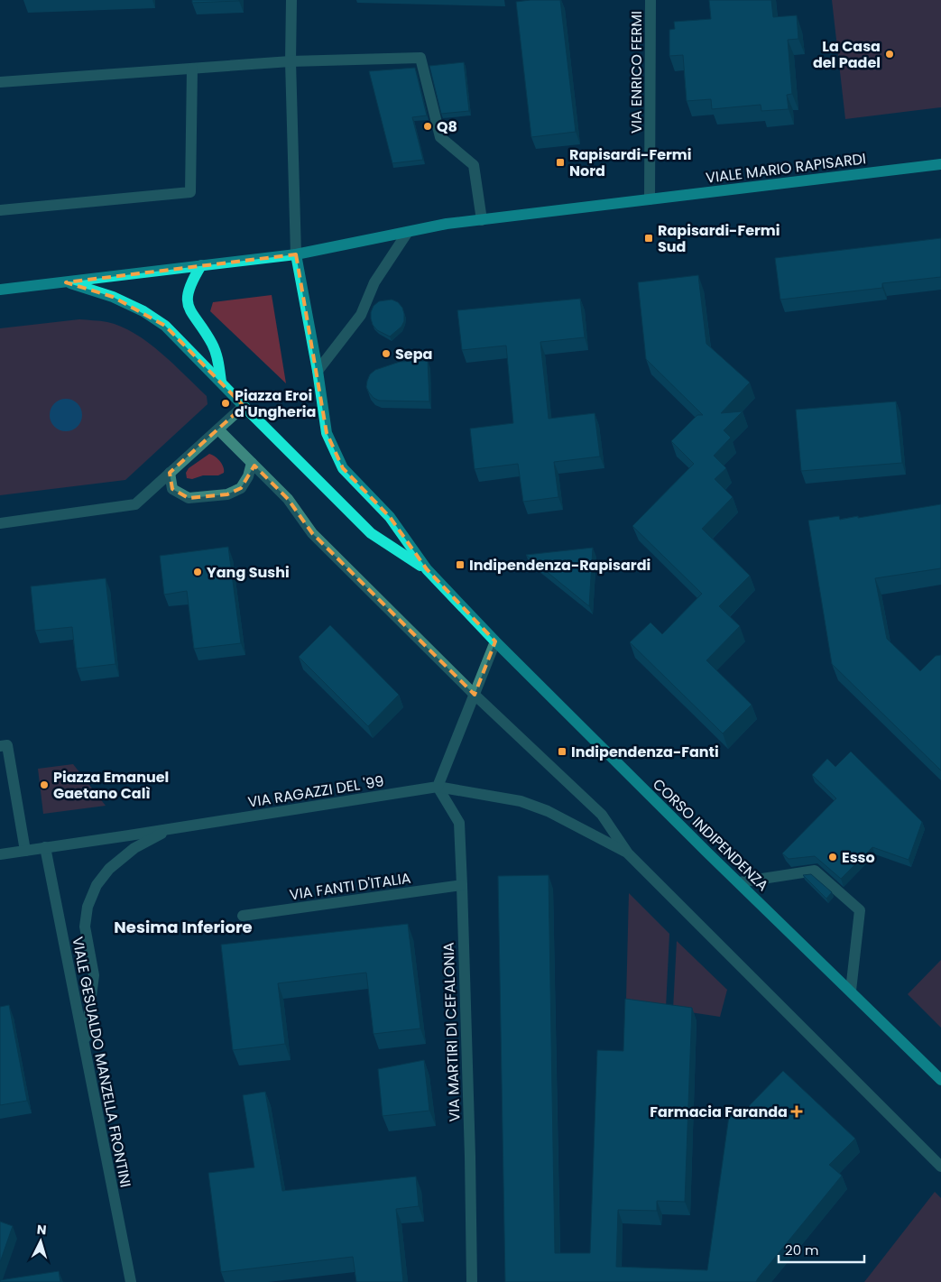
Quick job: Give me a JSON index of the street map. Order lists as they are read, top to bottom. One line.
{"streets":{"main road":["VIALE MARIO RAPISARDI","CORSO INDIPENDENZA"],"street":["VIA ENRICO FERMI","VIA RAGAZZI DEL '99","VIA FANTI D'ITALIA","VIA MARTIRI DI CEFALONIA","VIALE GESUALDO MANZELLA FRONTINI"]},"crossings":[["VIA ENRICO FERMI","VIALE MARIO RAPISARDI"],["VIA RAGAZZI DEL '99","VIA MARTIRI DI CEFALONIA"],["VIA RAGAZZI DEL '99","VIALE GESUALDO MANZELLA FRONTINI"],["VIA FANTI D'ITALIA","VIA MARTIRI DI CEFALONIA"]],"districts":["Nesima Inferiore"],"places":{"other":["La Casa del Padel","Q8","Sepa","Piazza Eroi d'Ungheria","Yang Sushi","Piazza Emanuel Gaetano Calì","Esso"],"transit":["Rapisardi-Fermi Nord","Rapisardi-Fermi Sud","Indipendenza-Rapisardi","Indipendenza-Fanti"],"health":["Farmacia Faranda"]},"scale_bar":"20 m","north":"top"}
